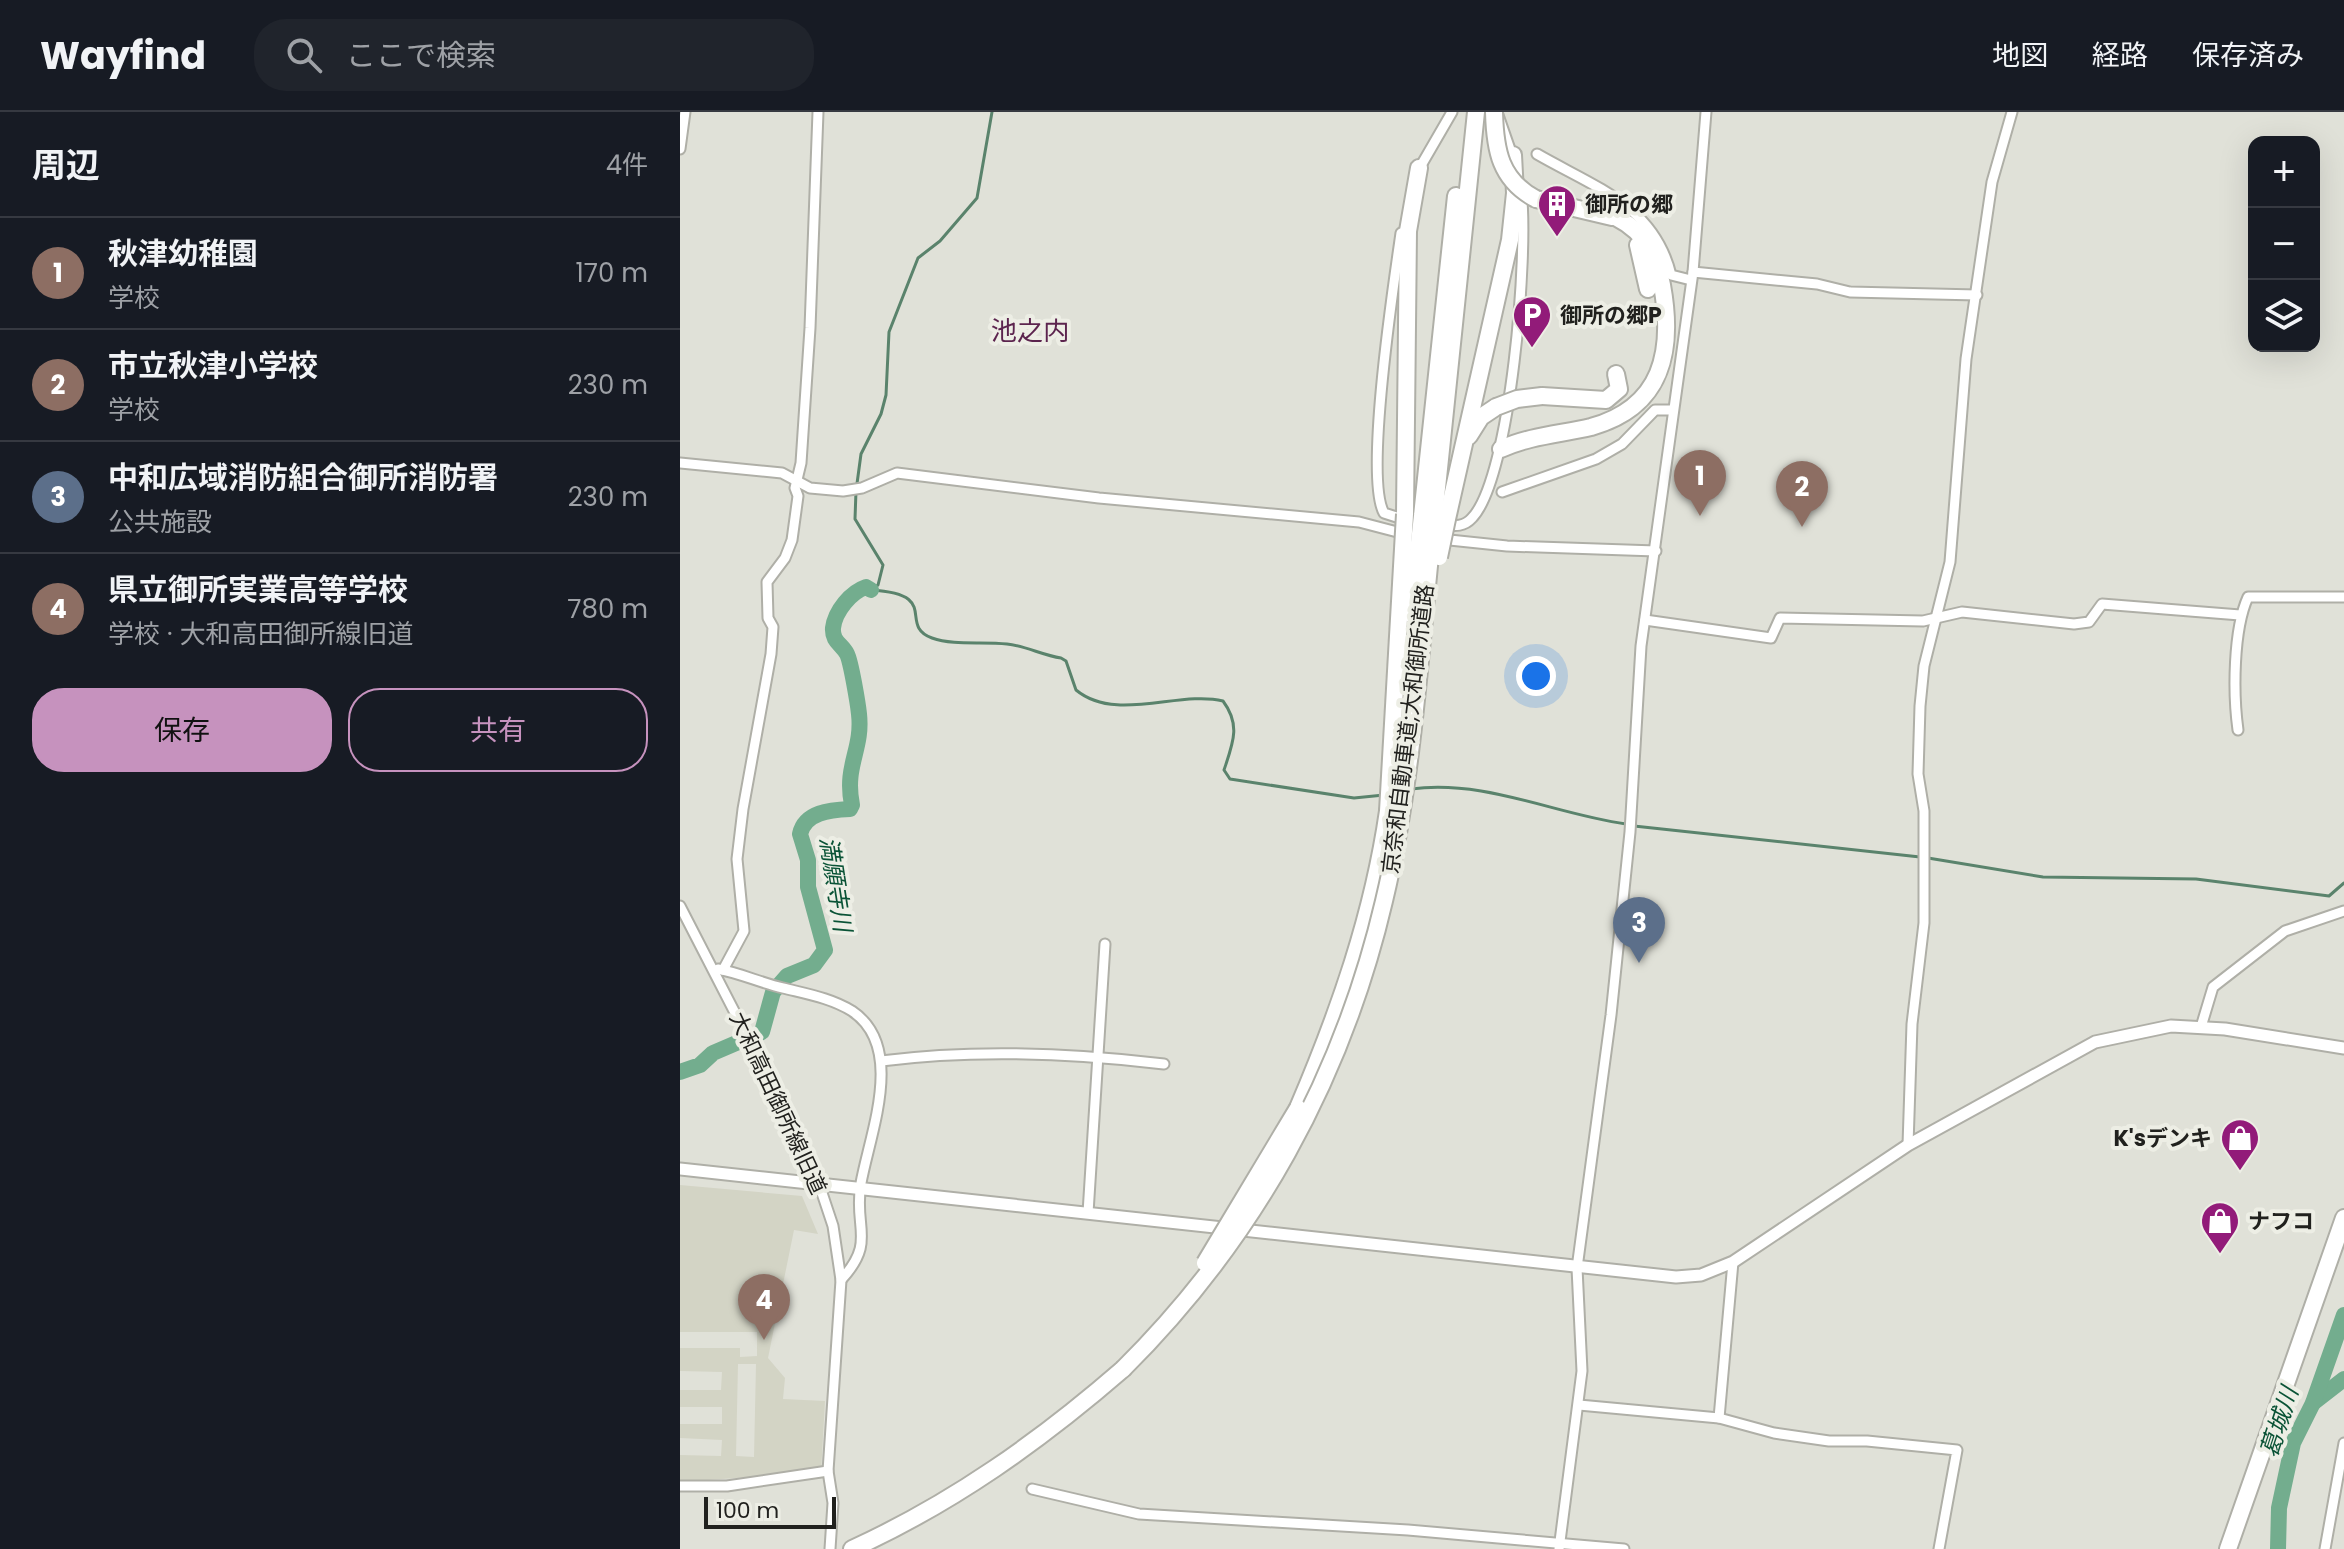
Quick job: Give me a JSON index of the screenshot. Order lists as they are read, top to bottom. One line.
{"streets":{"highway":["京奈和自動車道;大和御所道路"],"street":["大和高田御所線旧道"]},"districts":["池之内"],"water":["満願寺川","葛城川"],"places":{"building":["御所の郷"],"parking":["御所の郷P"],"shop":["K'sデンキ","ナフコ"]},"scale_bar":"100 m","page":{"header":"Wayfind","search":"ここで検索","nav":["地図","経路","保存済み"],"heading":["周辺","4件"],"map_buttons":["+","−"],"list":[{"mark":"1","name":"秋津幼稚園","note":"学校","value":"170 m"},{"mark":"2","name":"市立秋津小学校","note":"学校","value":"230 m"},{"mark":"3","name":"中和広域消防組合御所消防署","note":"公共施設","value":"230 m"},{"mark":"4","name":"県立御所実業高等学校","note":"学校 · 大和高田御所線旧道","value":"780 m"}],"pins":["1","2","3","4"],"buttons":["保存","共有"],"scale":"100 m"}}
